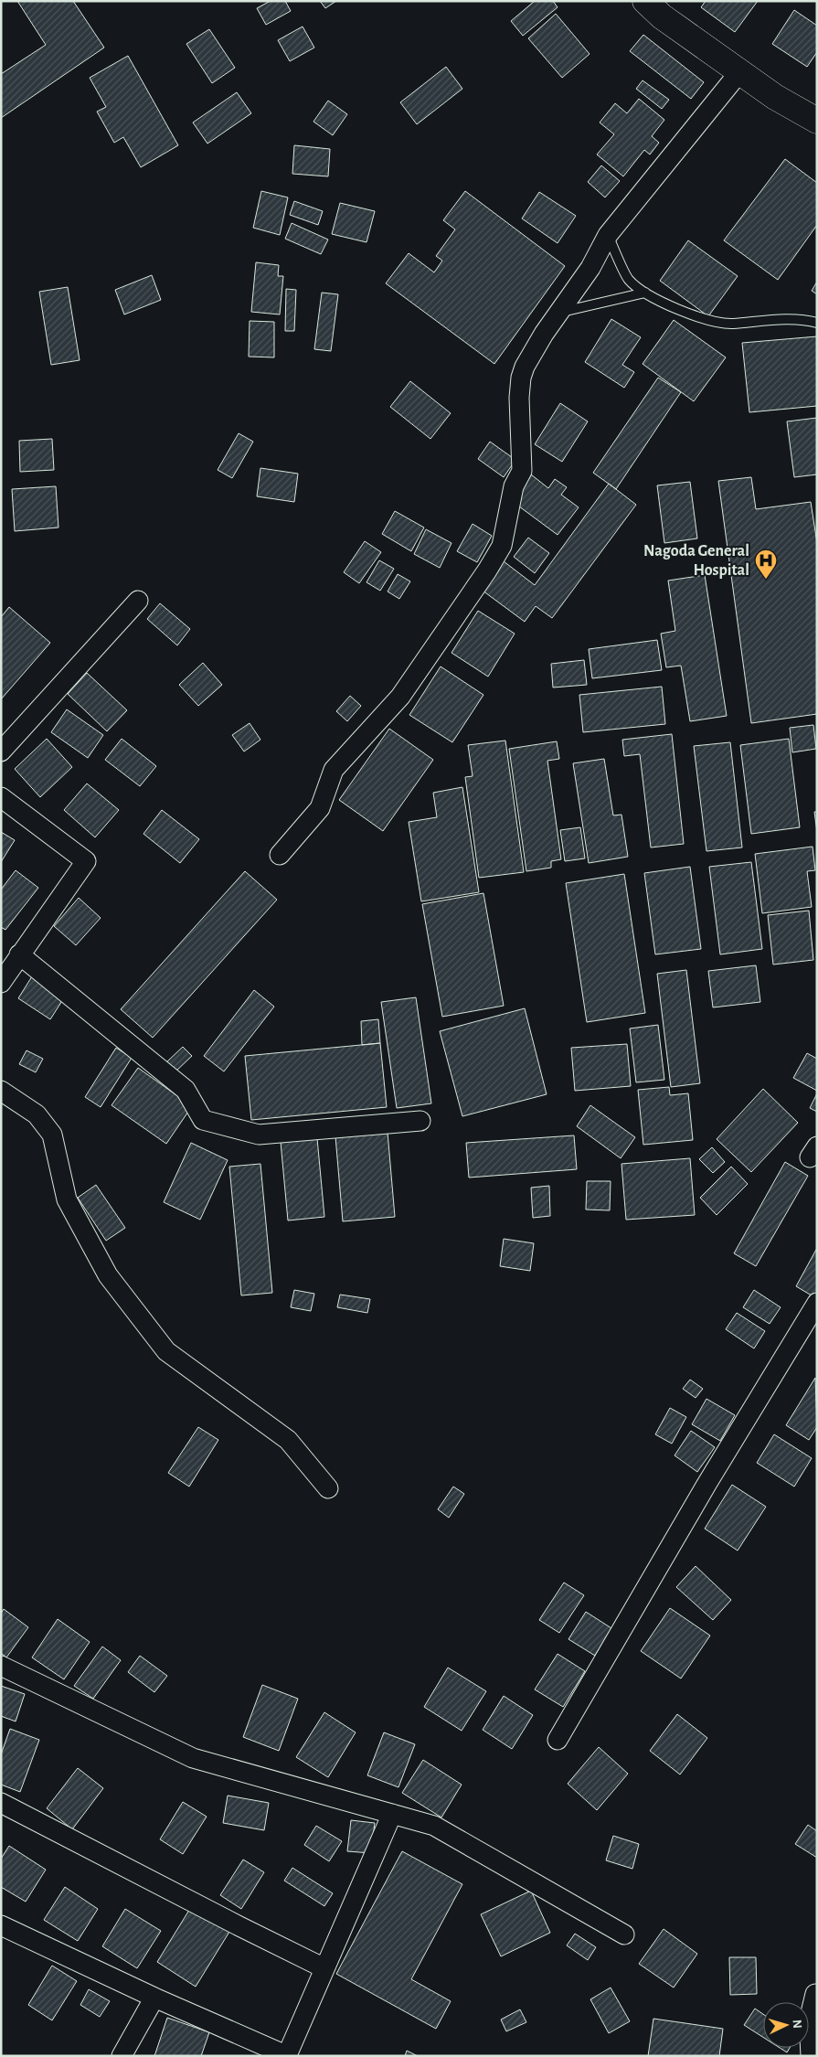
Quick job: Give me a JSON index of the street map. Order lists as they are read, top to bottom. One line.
{"places":{"hospital":["Nagoda General Hospital"]},"north":"right"}
